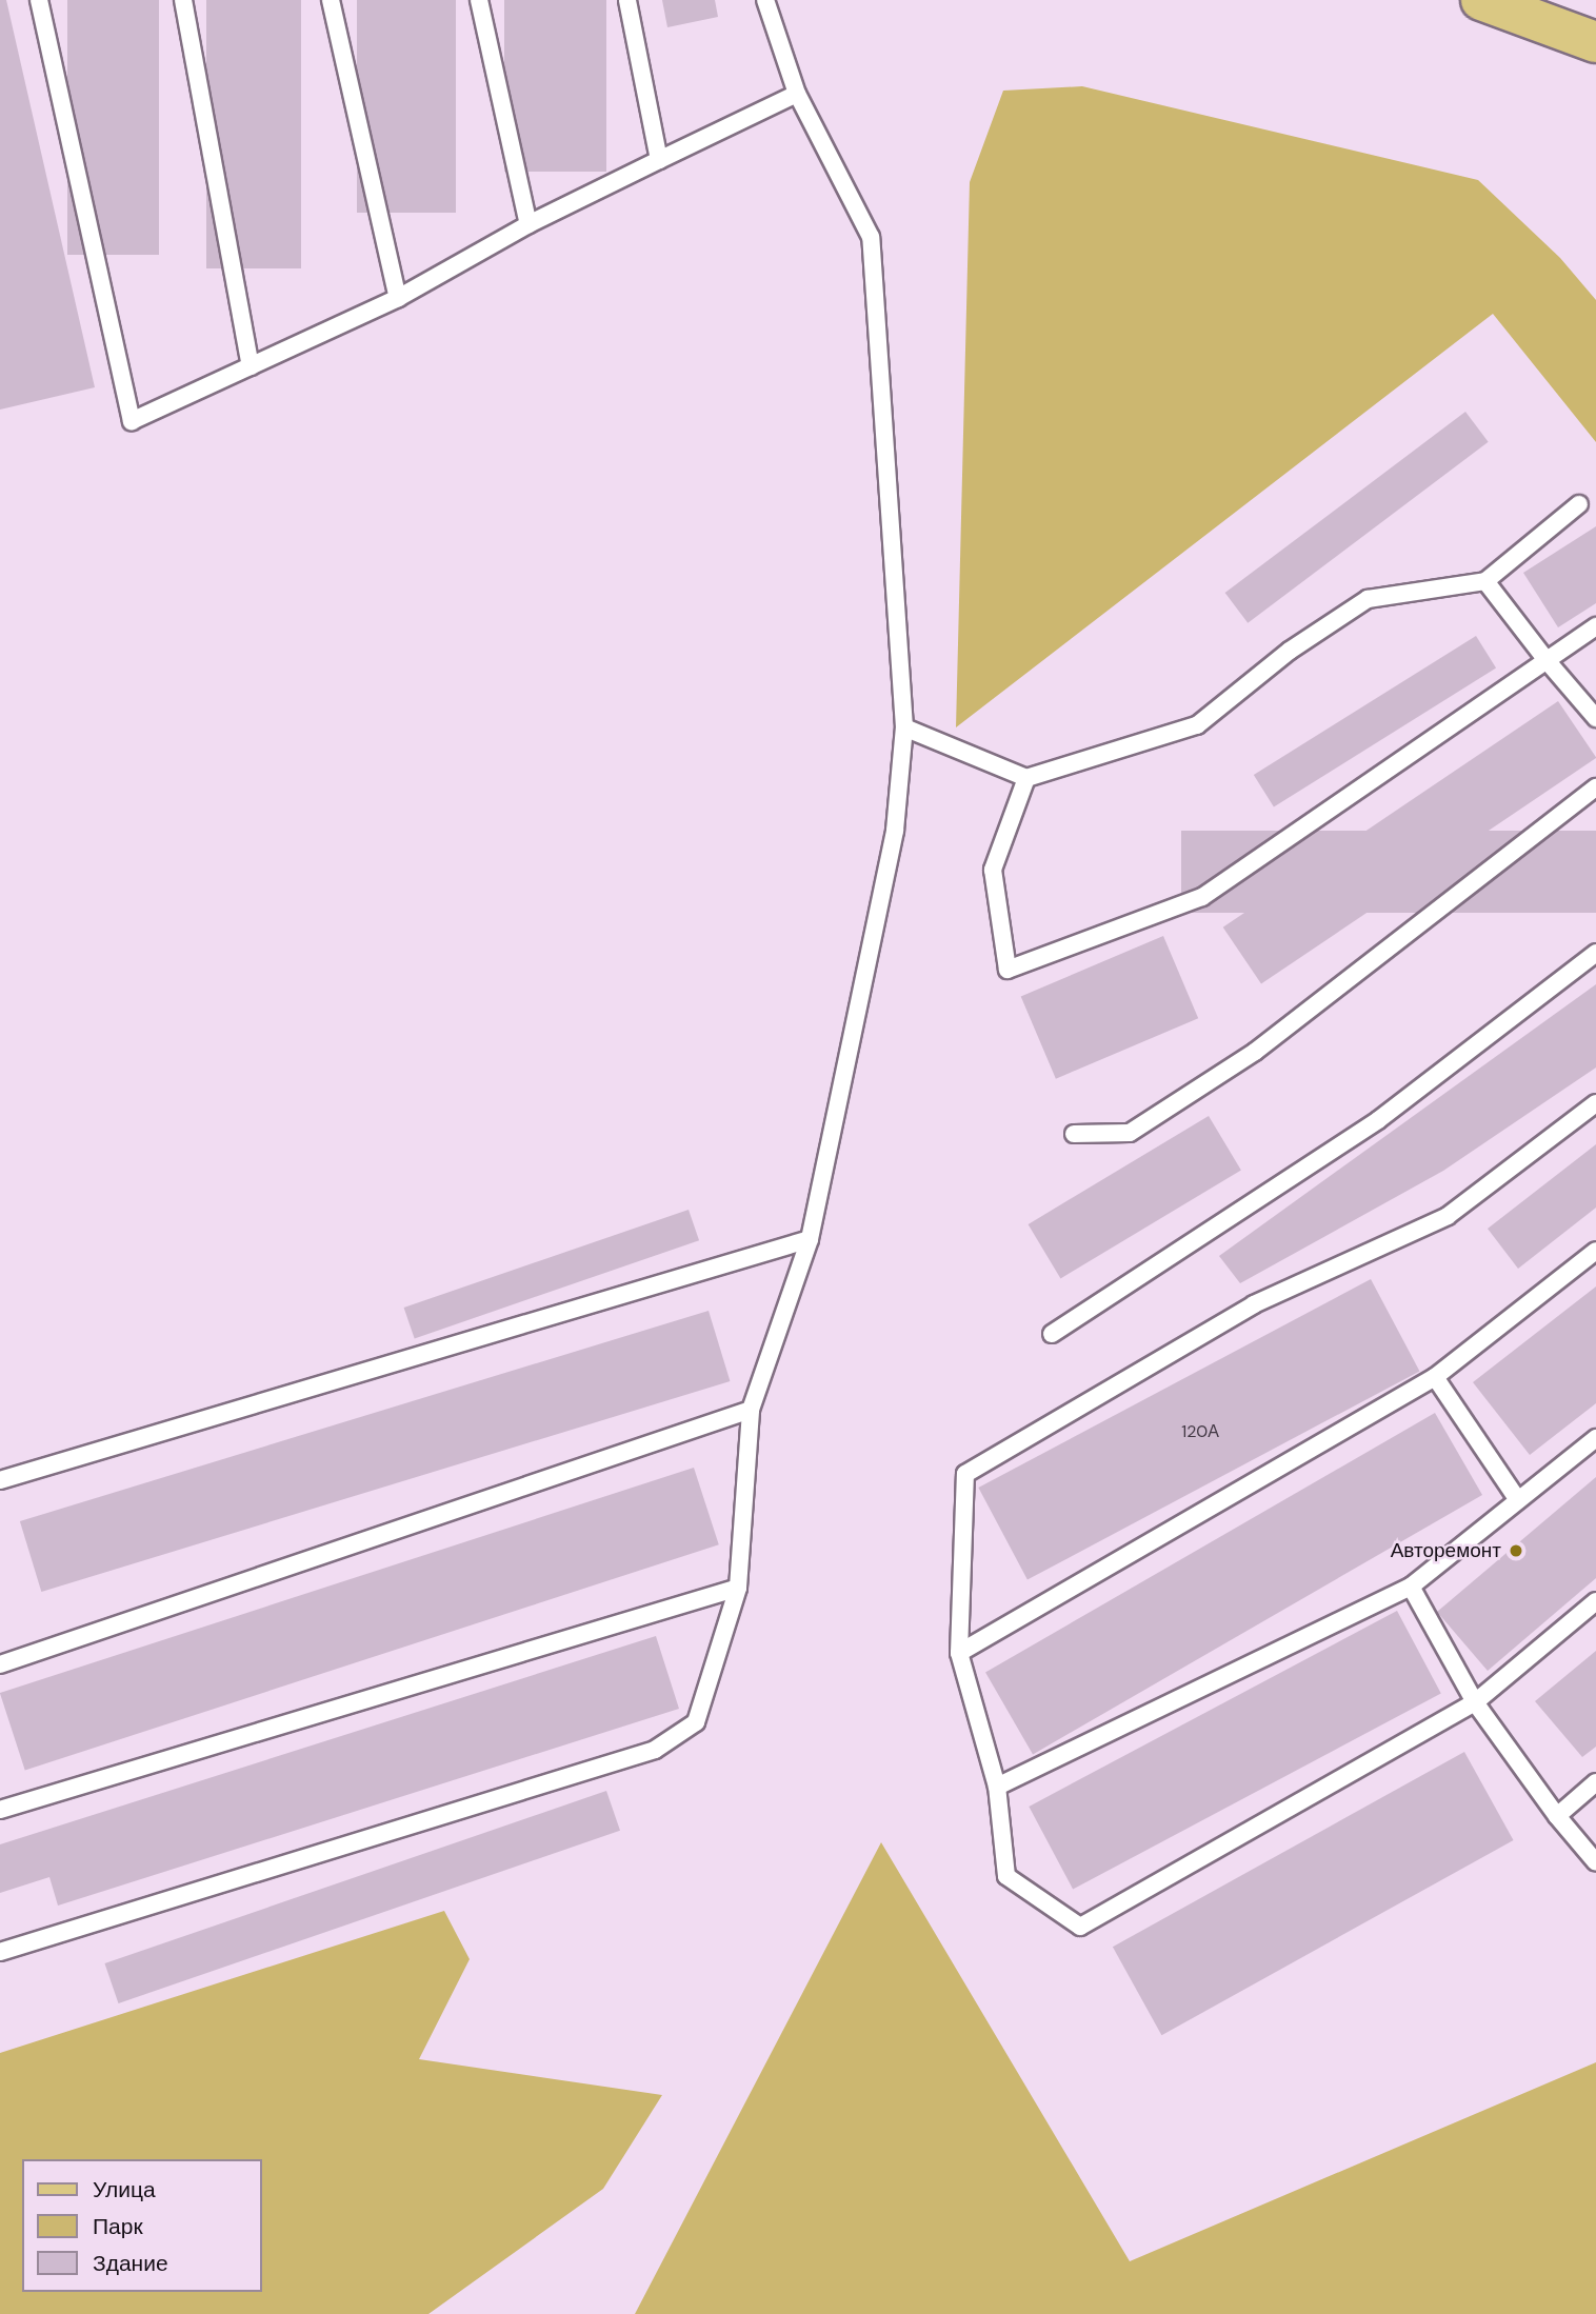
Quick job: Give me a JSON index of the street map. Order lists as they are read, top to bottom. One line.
{"places":["Авторемонт"],"house_numbers":["120А"],"legend":["Улица","Парк","Здание"]}
